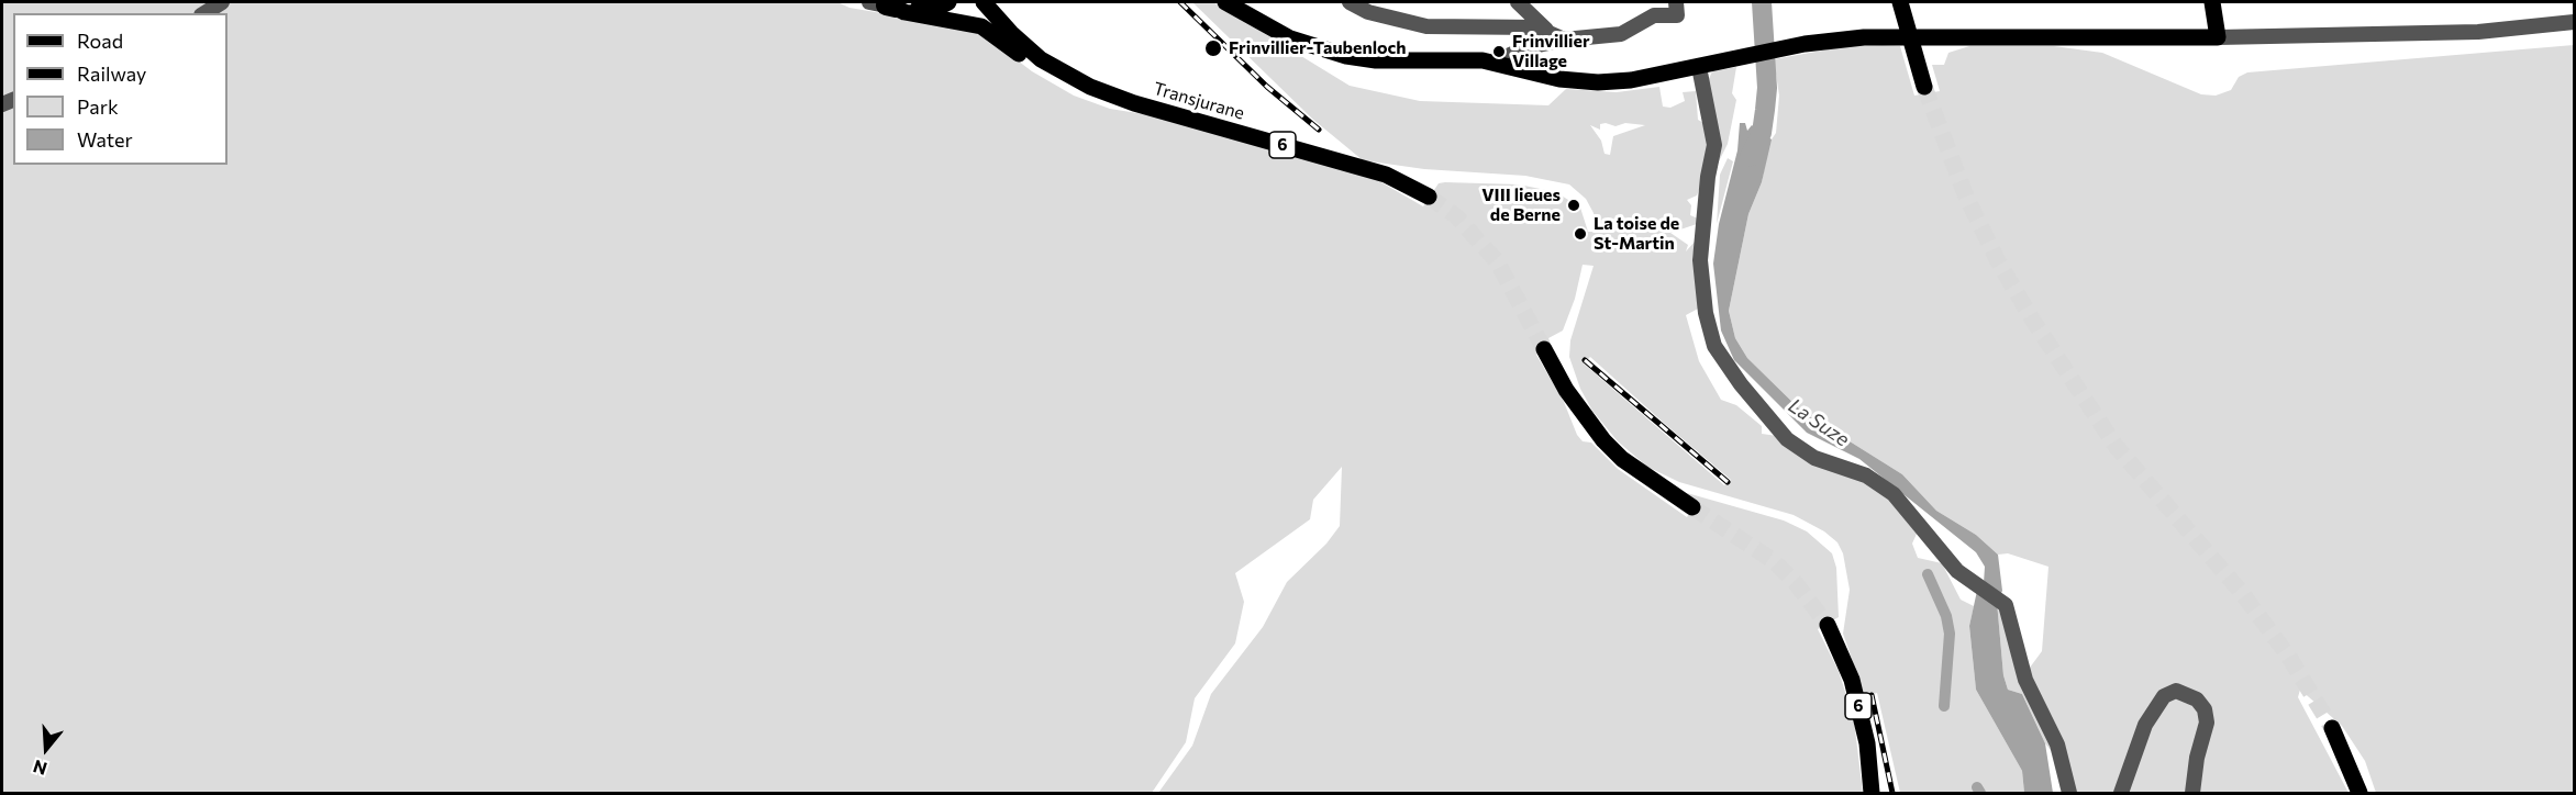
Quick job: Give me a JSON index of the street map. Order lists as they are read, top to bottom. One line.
{"streets":{"main road":["Transjurane","6"]},"water":["La Suze"],"places":["Frinvillier-Taubenloch","Frinvillier Village","VIII lieues de Berne","La toise de St-Martin"],"legend":["Road","Railway","Park","Water"],"north":"bottom"}
